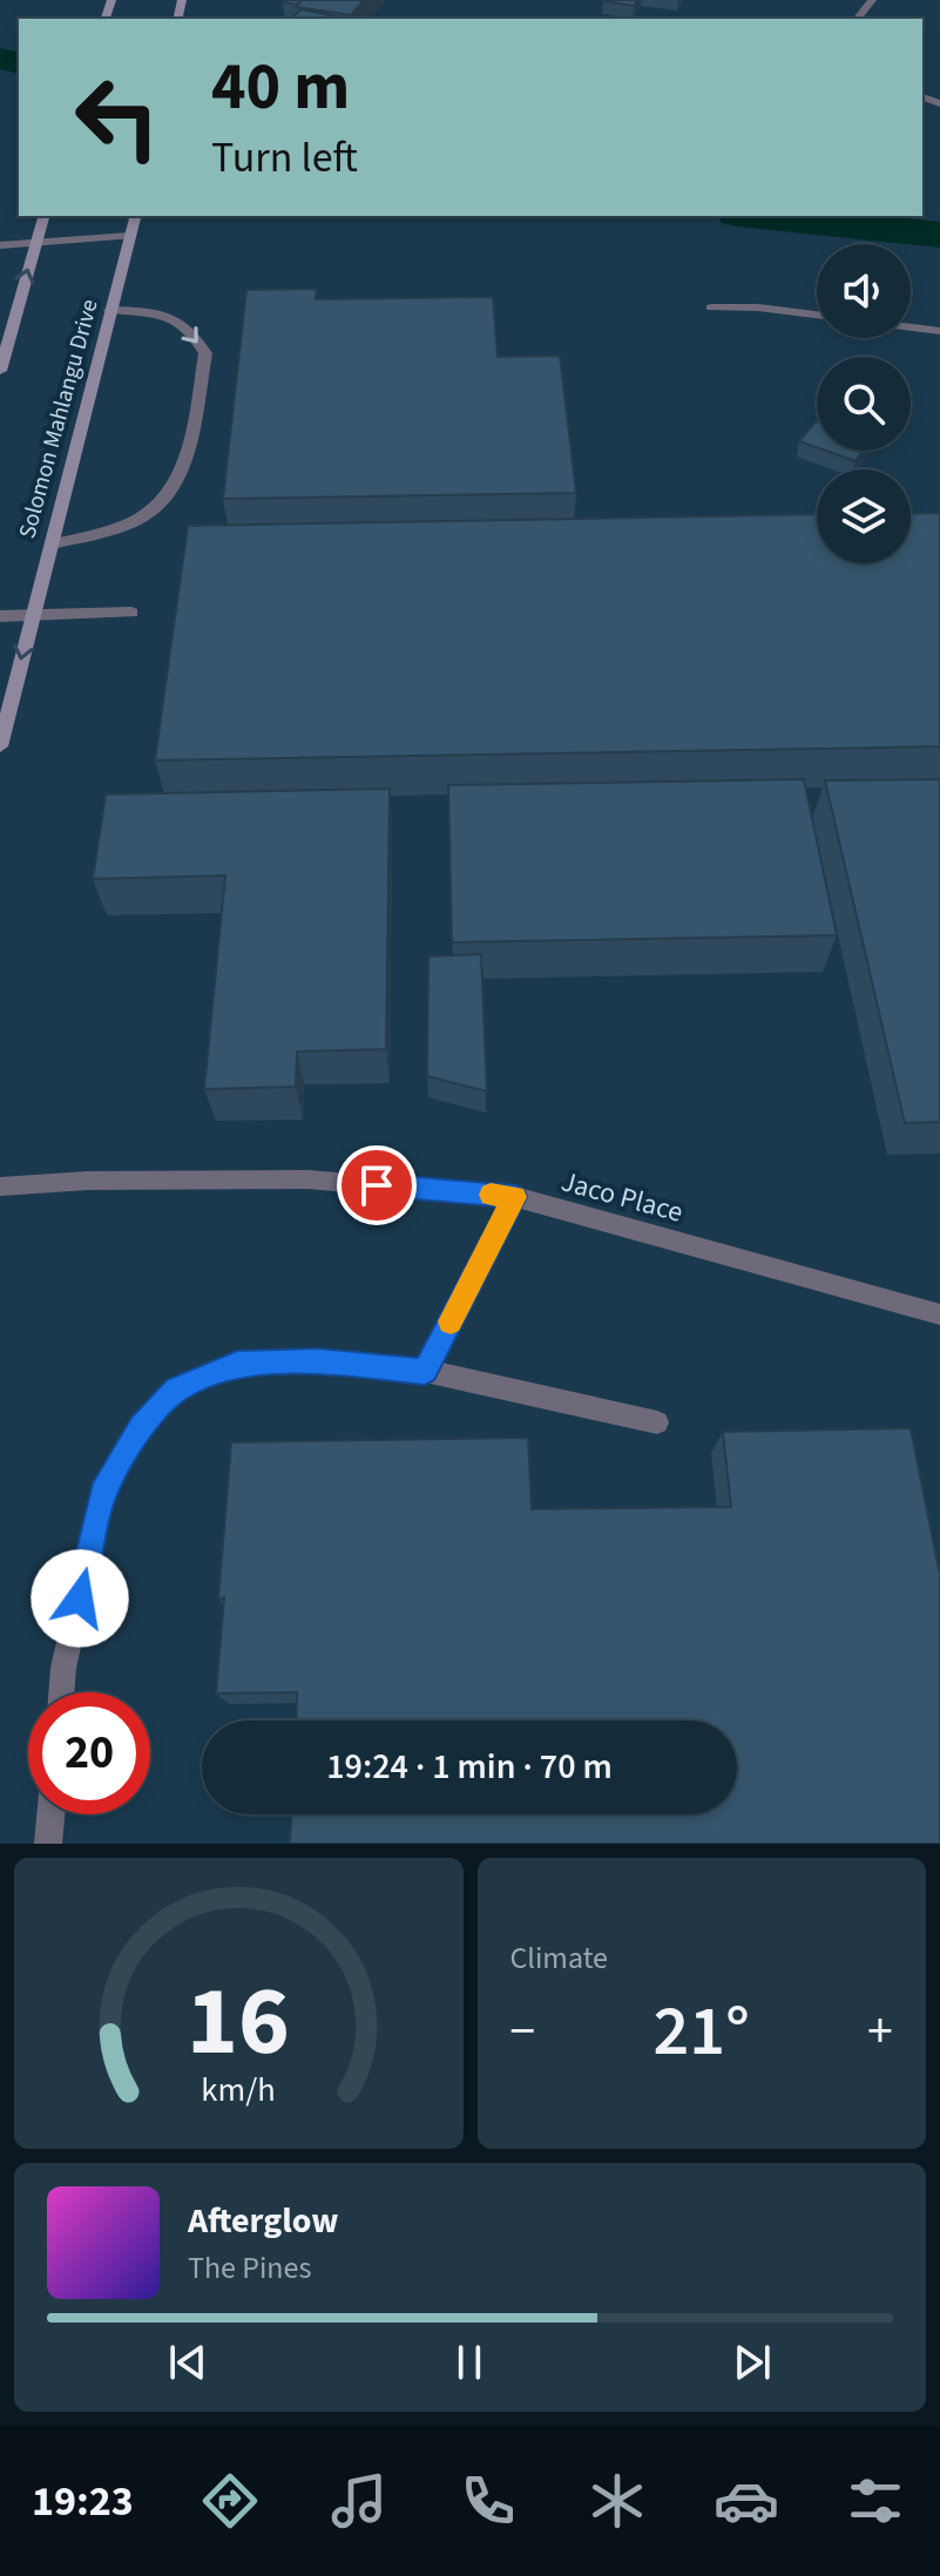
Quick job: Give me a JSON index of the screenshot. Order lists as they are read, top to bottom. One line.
{"streets":{"main road":["Solomon Mahlangu Drive"],"lane":["Jaco Place"]},"page":{"turn":["40 m","Turn left"],"limit":"20","trip":"19:24 · 1 min · 70 m","tile":"Climate","heat":["−","21°","+"],"song":["Afterglow","The Pines"],"tabs":"19:23","gauge":["16","km/h"]}}
